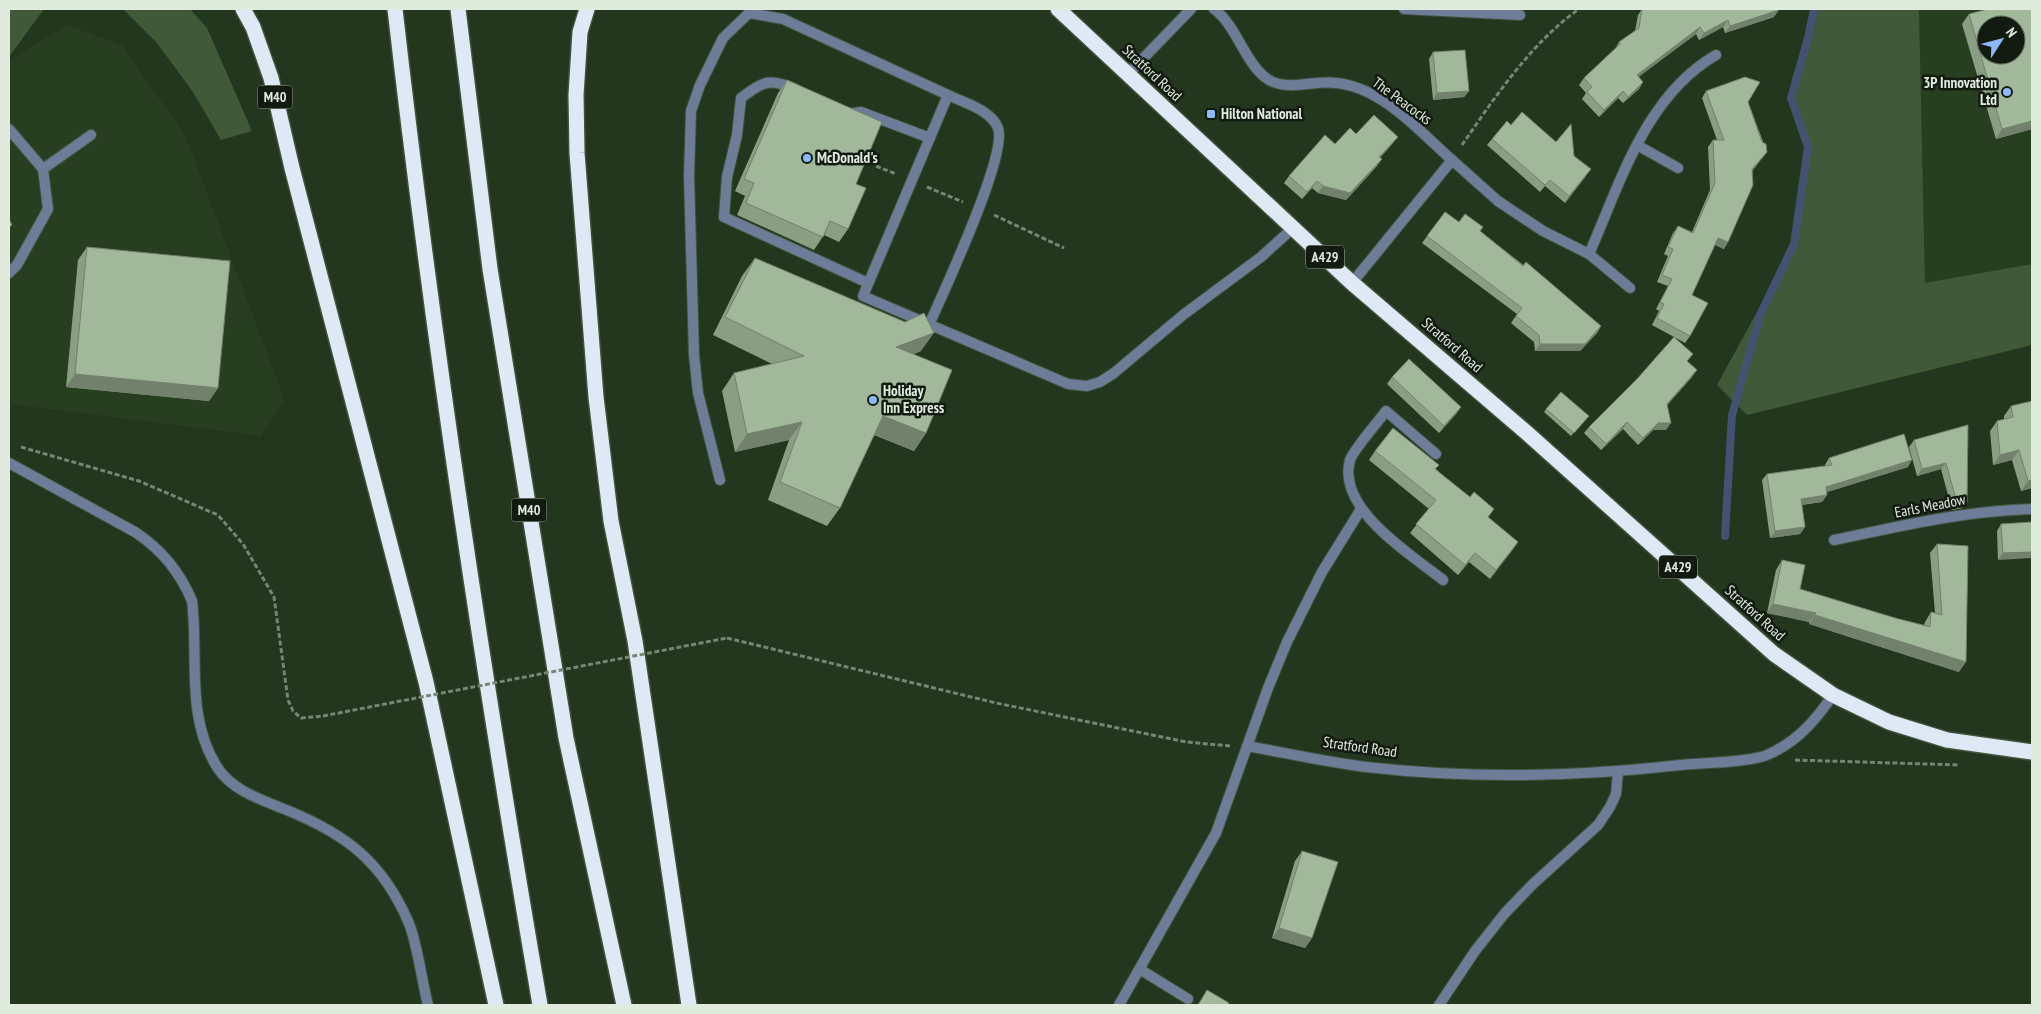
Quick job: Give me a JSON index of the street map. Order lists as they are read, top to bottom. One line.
{"streets":{"highway":["Stratford Road","M40","A429"],"street":["The Peacocks","Earls Meadow"]},"places":{"other":["3P Innovation Ltd","McDonald's","Holiday Inn Express"],"transit":["Hilton National"]},"north":"top right"}
